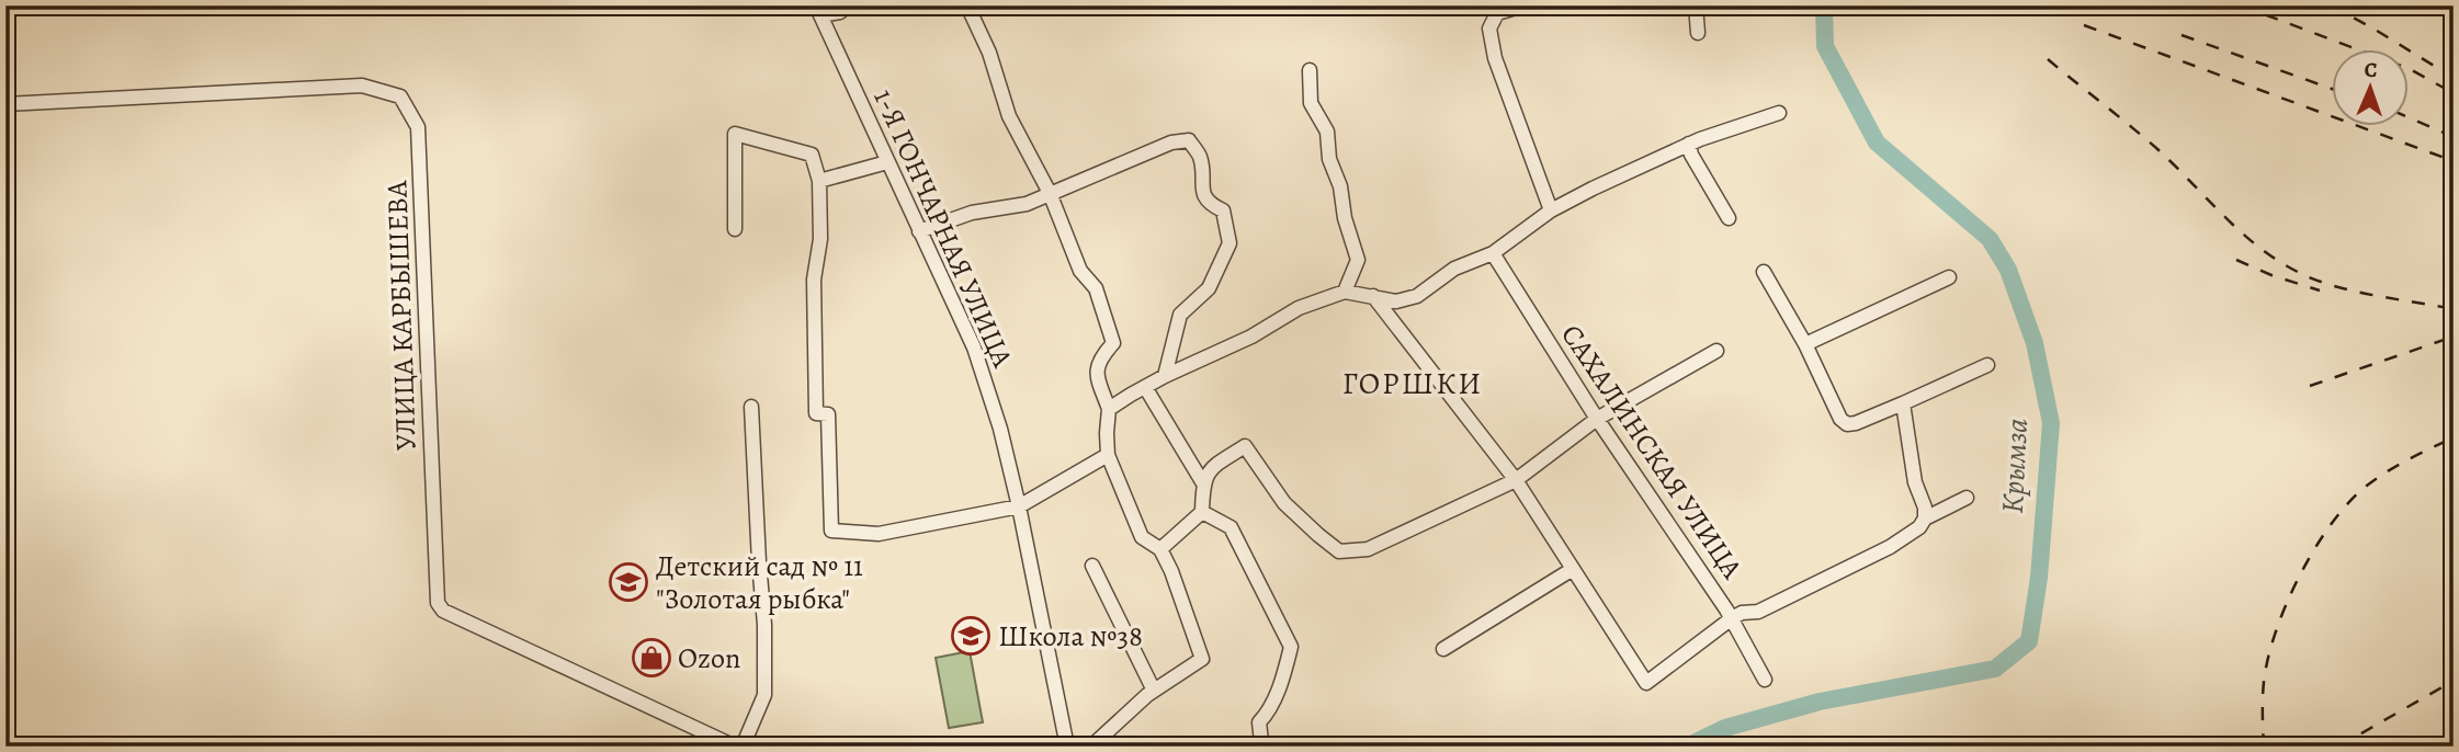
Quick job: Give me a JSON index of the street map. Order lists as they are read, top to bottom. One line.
{"streets":{"street":["1-Я ГОНЧАРНАЯ УЛИЦА","УЛИЦА КАРБЫШЕВА","САХАЛИНСКАЯ УЛИЦА"]},"districts":["ГОРШКИ"],"water":["Крымза"],"places":{"school or university":["Детский сад № 11 \"Золотая рыбка\"","Школа №38"],"shop":["Ozon"]},"north":"top"}
